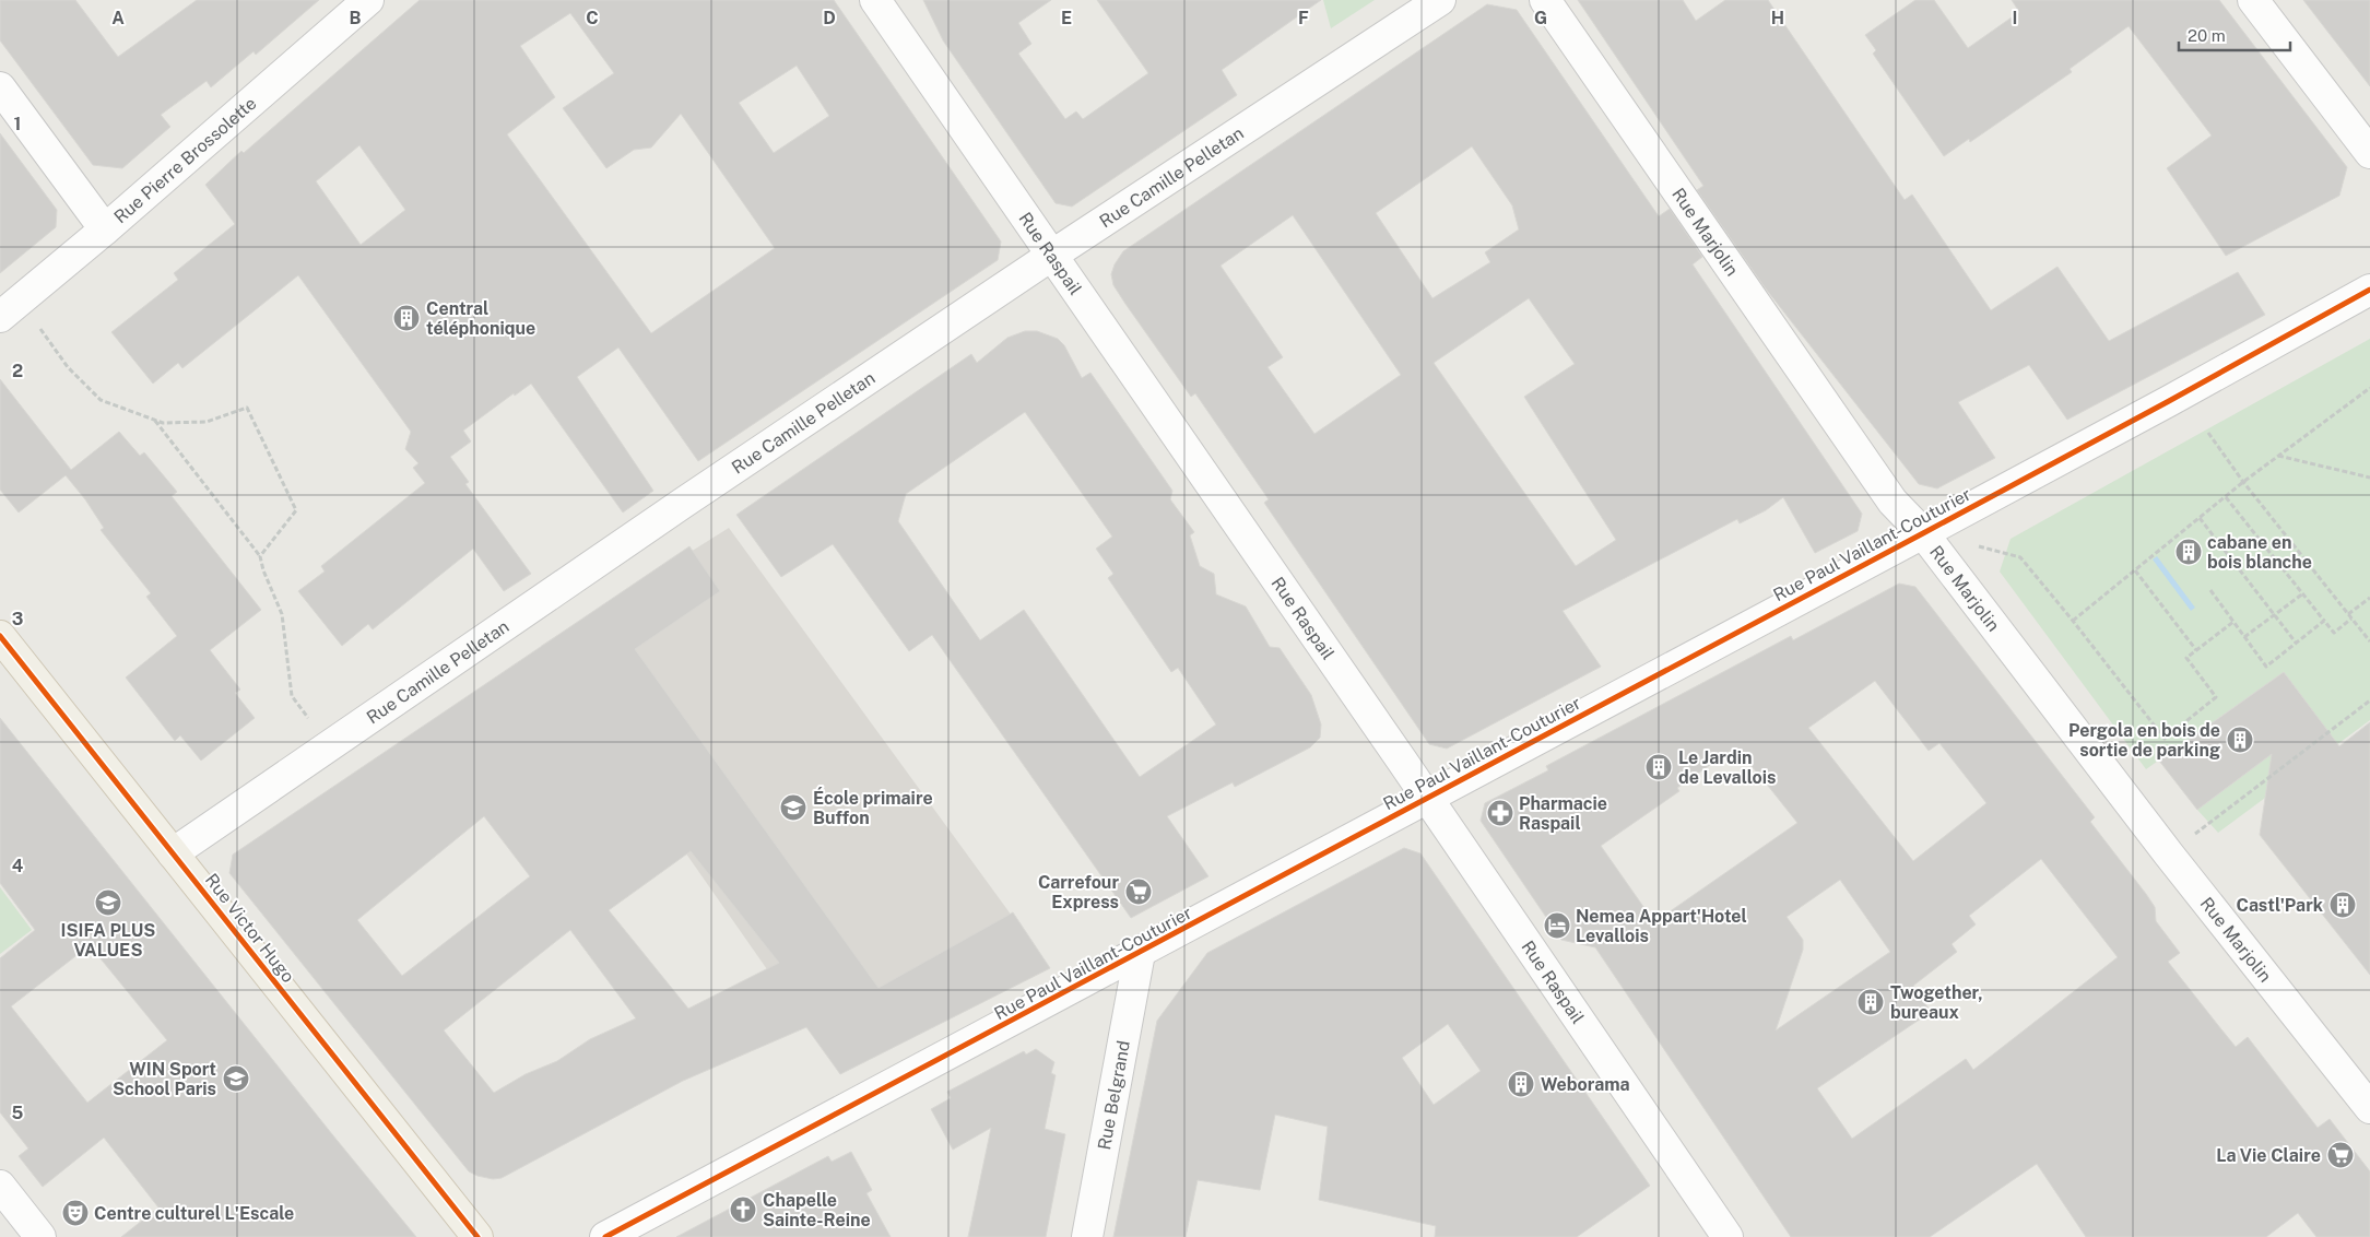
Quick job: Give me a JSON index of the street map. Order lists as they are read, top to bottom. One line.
{"streets":{"main road":["Rue Victor Hugo"],"street":["Rue Pierre Brossolette","Rue Camille Pelletan","Rue Marjolin","Rue Raspail","Rue Paul Vaillant-Couturier","Rue Belgrand"]},"crossings":[["Rue Camille Pelletan","Rue Raspail"],["Rue Camille Pelletan","Rue Victor Hugo"],["Rue Marjolin","Rue Paul Vaillant-Couturier"],["Rue Raspail","Rue Paul Vaillant-Couturier"],["Rue Paul Vaillant-Couturier","Rue Belgrand"]],"places":{"building":["Central téléphonique","cabane en bois blanche","Pergola en bois de sortie de parking","Le Jardin de Levallois","Castl'Park","Twogether, bureaux","Weborama"],"school or university":["École primaire Buffon","ISIFA PLUS VALUES","WIN Sport School Paris"],"pharmacy":["Pharmacie Raspail"],"supermarket":["Carrefour Express","La Vie Claire"],"hotel":["Nemea Appart'Hotel Levallois"],"church":["Chapelle Sainte-Reine"],"theatre":["Centre culturel L'Escale"]},"scale_bar":"20 m","grid":{"columns":["A","B","C","D","E","F","G","H","I"],"rows":["1","2","3","4","5"]}}
